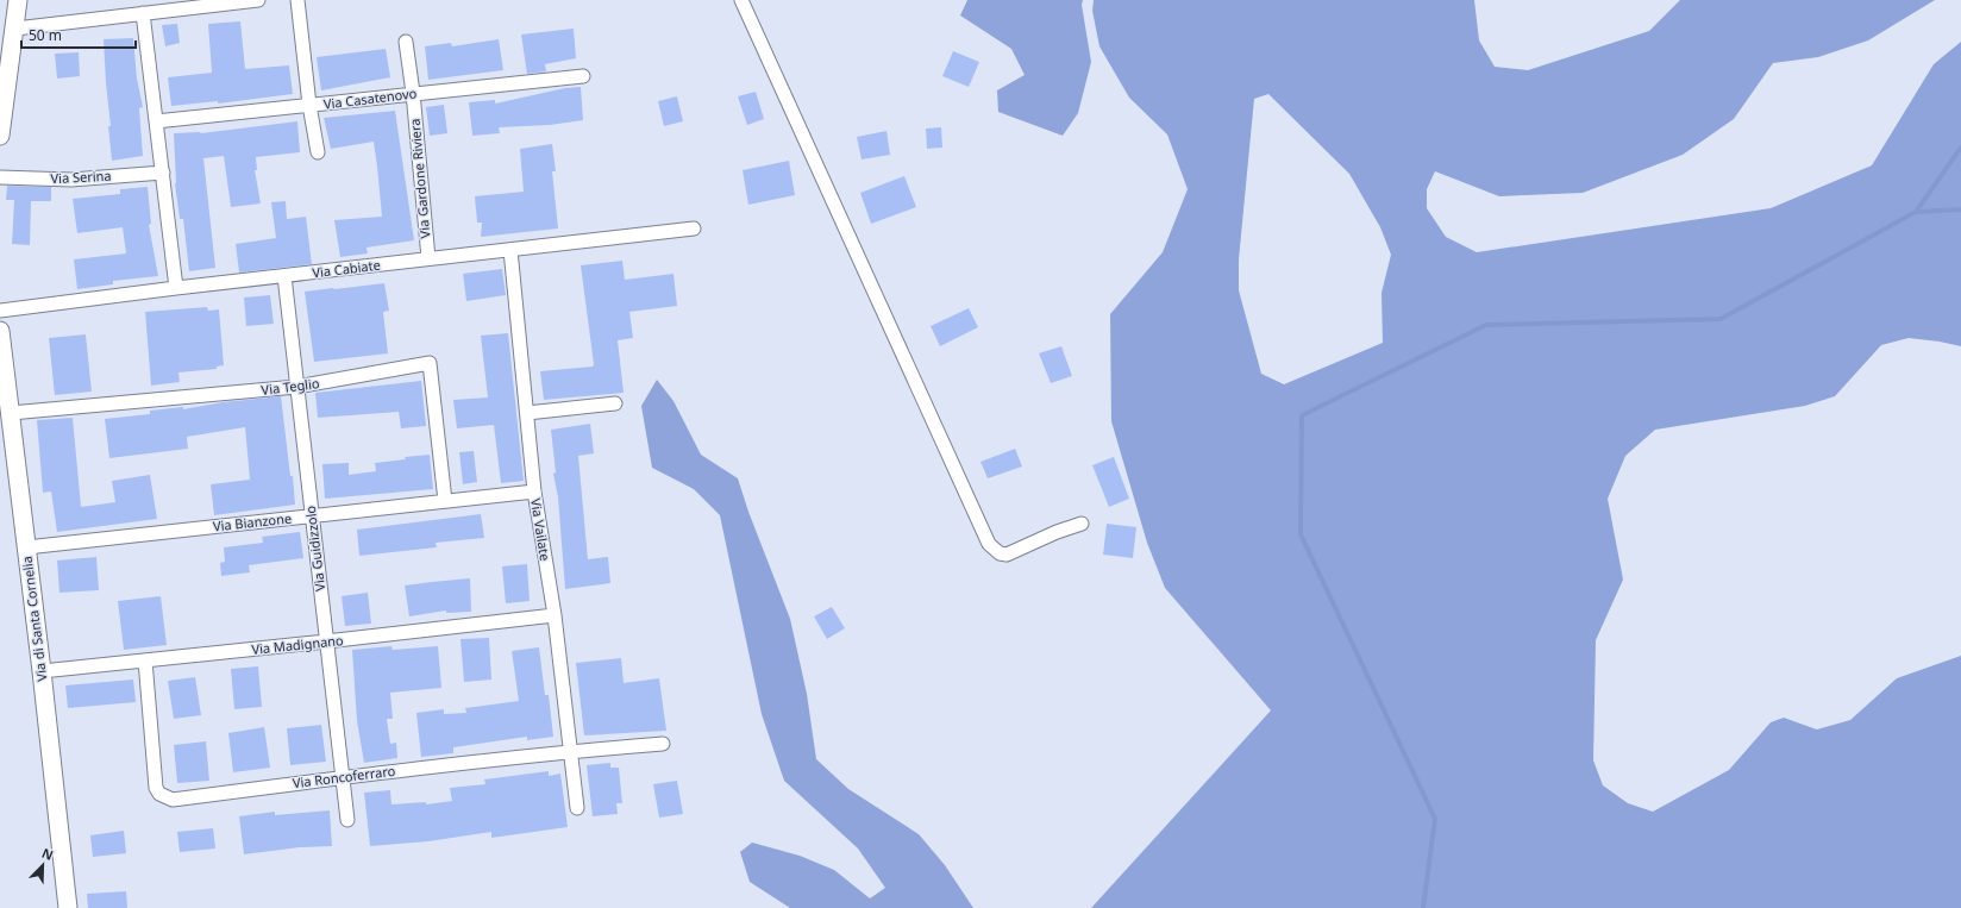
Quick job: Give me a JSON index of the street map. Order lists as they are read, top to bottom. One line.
{"streets":{"street":["Via Casatenovo","Via Serina","Via Gardone Riviera","Via Cabiate","Via Teglio","Via Bianzone","Via Vailate","Via Guidizzolo","Via di Santa Cornelia","Via Madignano","Via Roncoferraro"]},"crossings":[["Via Casatenovo","Via Gardone Riviera"],["Via Gardone Riviera","Via Cabiate"],["Via Cabiate","Via Vailate"],["Via Cabiate","Via Guidizzolo"],["Via Teglio","Via Bianzone"],["Via Teglio","Via Guidizzolo"],["Via Teglio","Via di Santa Cornelia"],["Via Bianzone","Via Vailate"],["Via Bianzone","Via Guidizzolo"],["Via Bianzone","Via di Santa Cornelia"],["Via Vailate","Via Madignano"],["Via Vailate","Via Roncoferraro"],["Via Guidizzolo","Via Madignano"],["Via Guidizzolo","Via Roncoferraro"],["Via di Santa Cornelia","Via Madignano"],["Via Madignano","Via Roncoferraro"]],"scale_bar":"50 m","north":"top right"}
